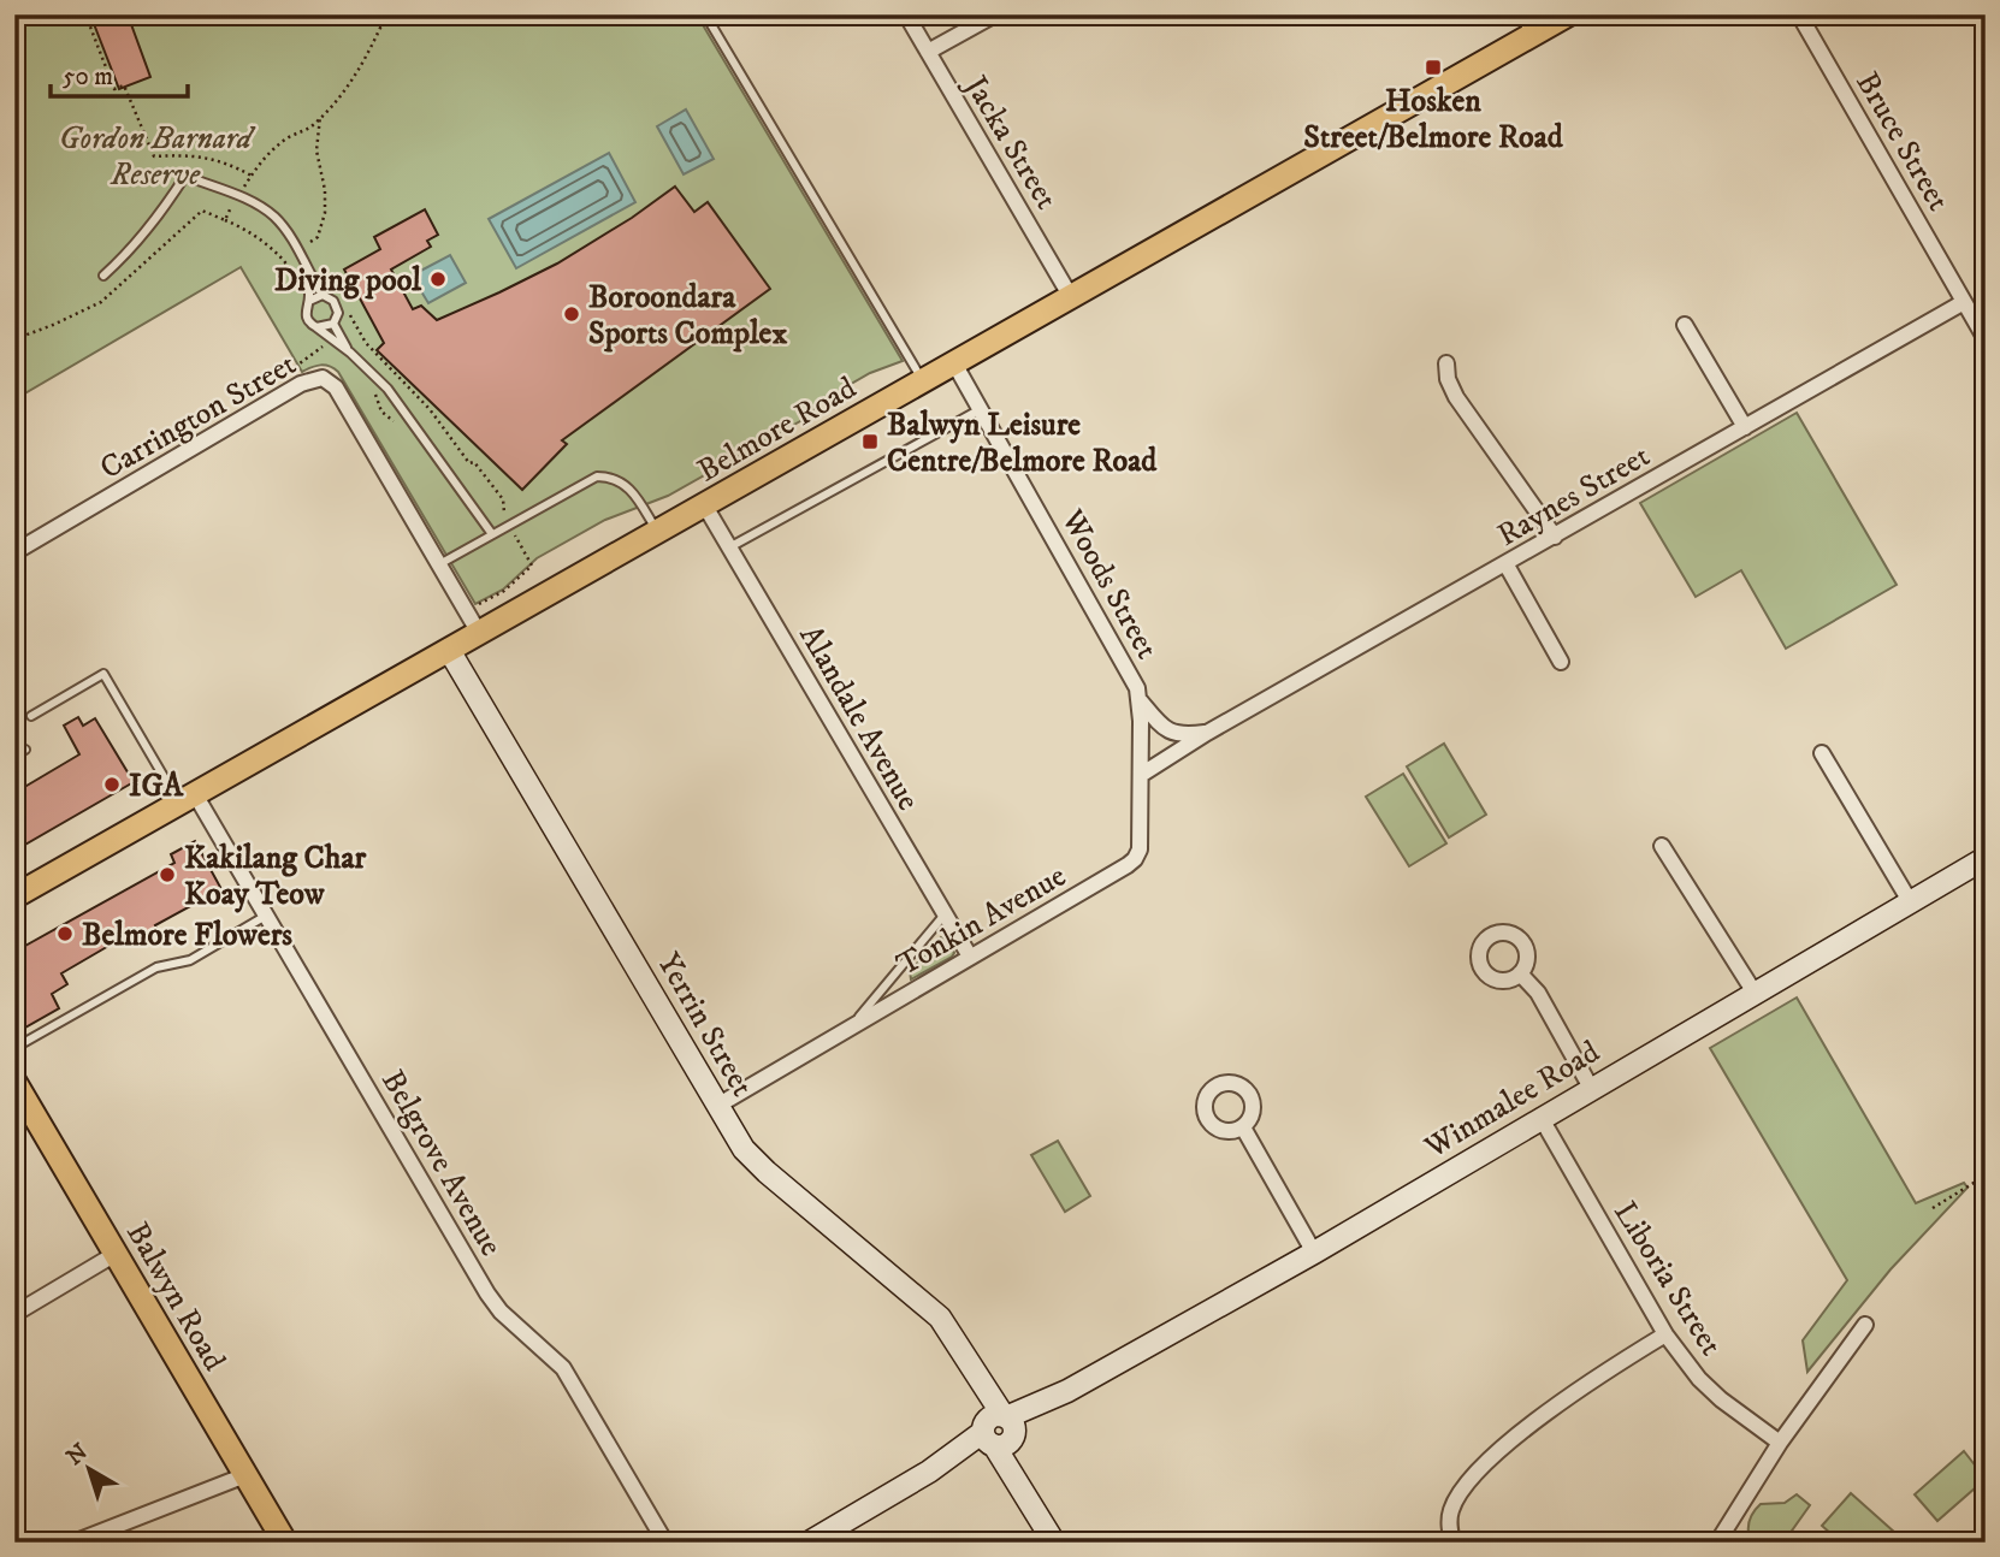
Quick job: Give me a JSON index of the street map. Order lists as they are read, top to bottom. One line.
{"streets":{"main road":["Belmore Road","Balwyn Road"],"street":["Bruce Street","Jacka Street","Carrington Street","Raynes Street","Woods Street","Alandale Avenue","Tonkin Avenue","Yerrin Street","Winmalee Road","Belgrove Avenue","Liboria Street"]},"crossings":[["Bruce Street","Raynes Street"],["Jacka Street","Belmore Road"],["Carrington Street","Belmore Road"],["Belmore Road","Woods Street"],["Belmore Road","Alandale Avenue"],["Belmore Road","Yerrin Street"],["Belmore Road","Belgrove Avenue"],["Raynes Street","Tonkin Avenue"],["Woods Street","Tonkin Avenue"],["Alandale Avenue","Tonkin Avenue"],["Tonkin Avenue","Yerrin Street"],["Yerrin Street","Winmalee Road"],["Winmalee Road","Liboria Street"]],"parks":["Gordon Barnard Reserve"],"places":{"transit":["Hosken Street/Belmore Road","Balwyn Leisure Centre/Belmore Road"],"other":["Diving pool","Boroondara Sports Complex","IGA","Kakilang Char Koay Teow","Belmore Flowers"]},"scale_bar":"50 m","north":"top left"}
